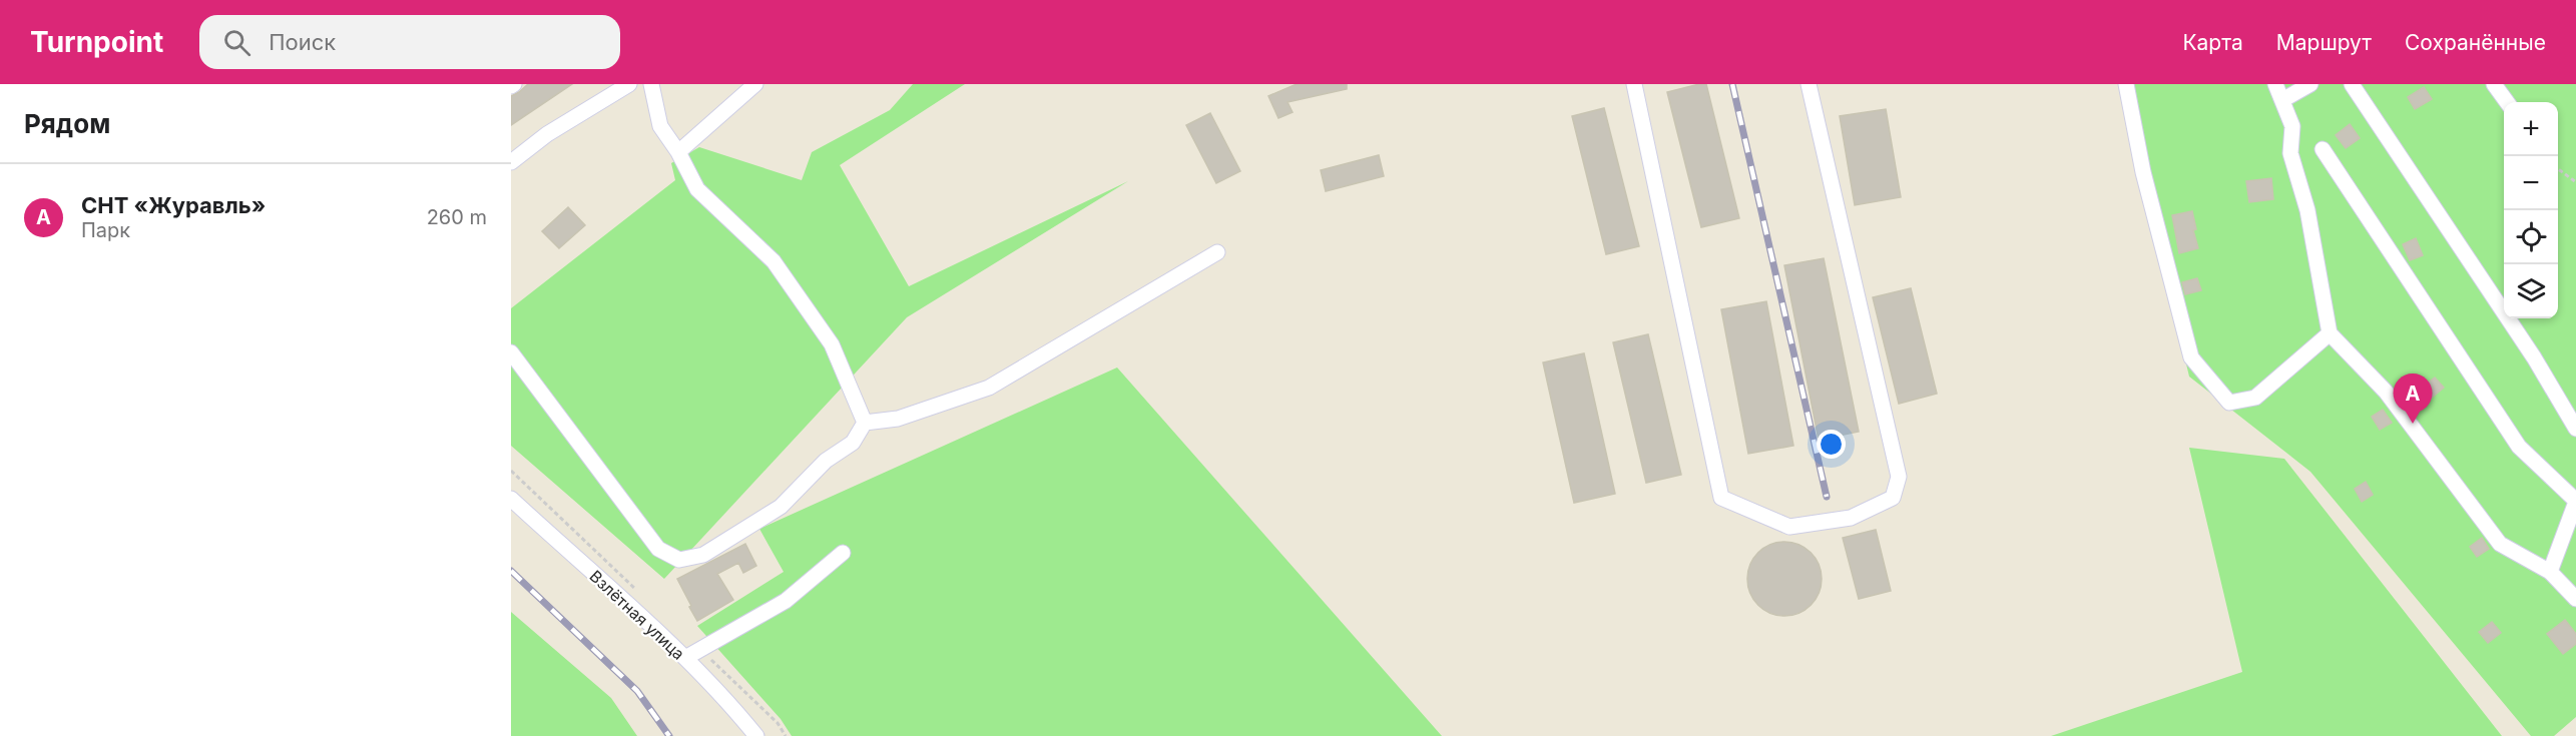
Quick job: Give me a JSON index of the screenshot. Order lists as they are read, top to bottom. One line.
{"streets":{"street":["Взлётная улица"]},"page":{"header":"Turnpoint","search":"Поиск","nav":["Карта","Маршрут","Сохранённые"],"heading":"Рядом","map_buttons":["+","−"],"list":[{"mark":"A","name":"СНТ «Журавль»","note":"Парк","value":"260 m"}],"pins":"A"}}
